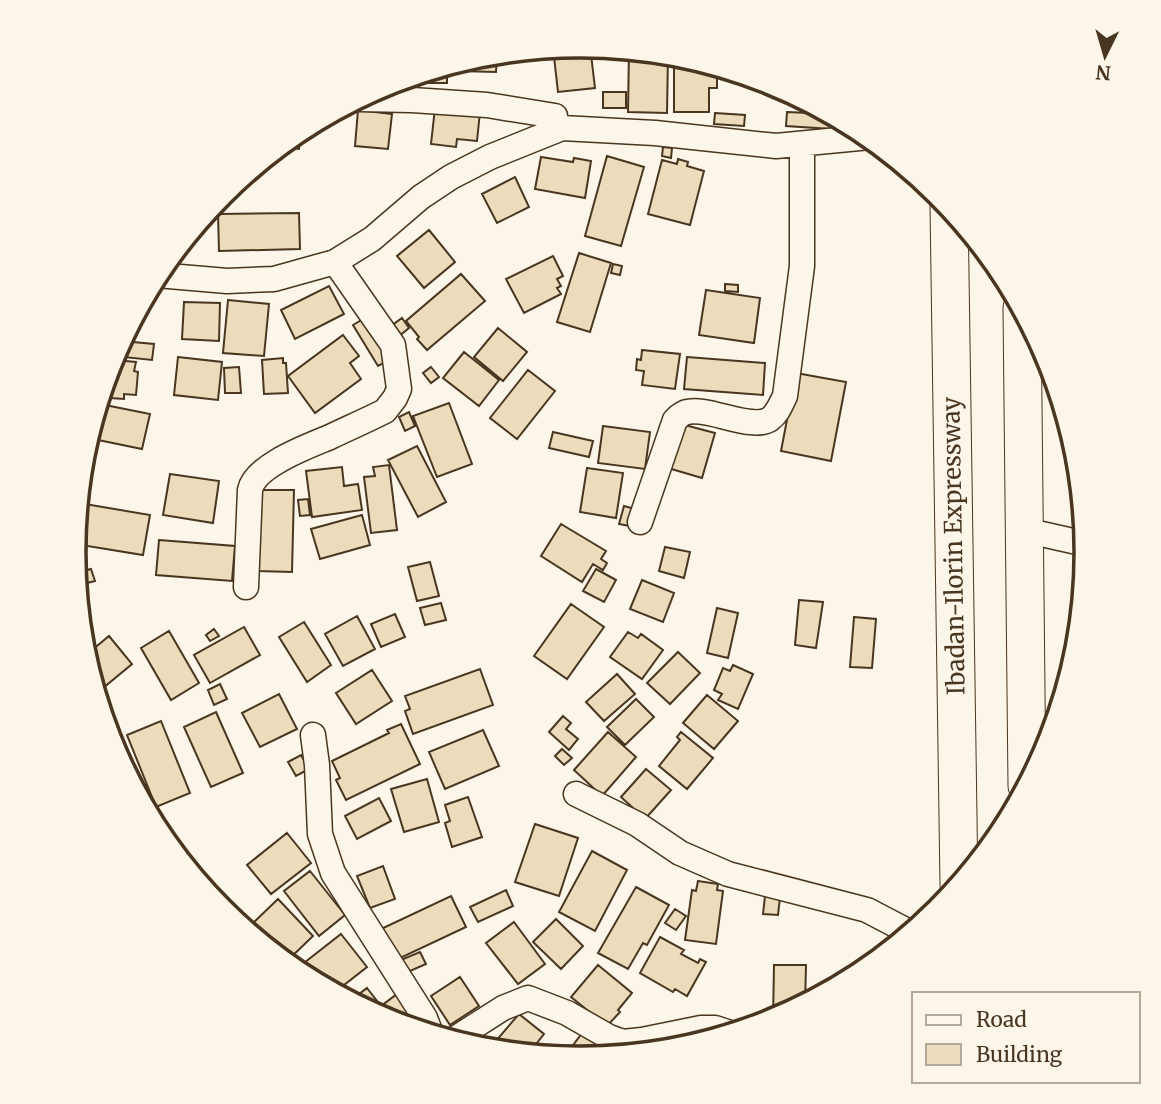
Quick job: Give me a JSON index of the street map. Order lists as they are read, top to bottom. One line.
{"streets":{"highway":["Ibadan-Ilorin Expressway"]},"legend":["Road","Building"],"north":"bottom"}
